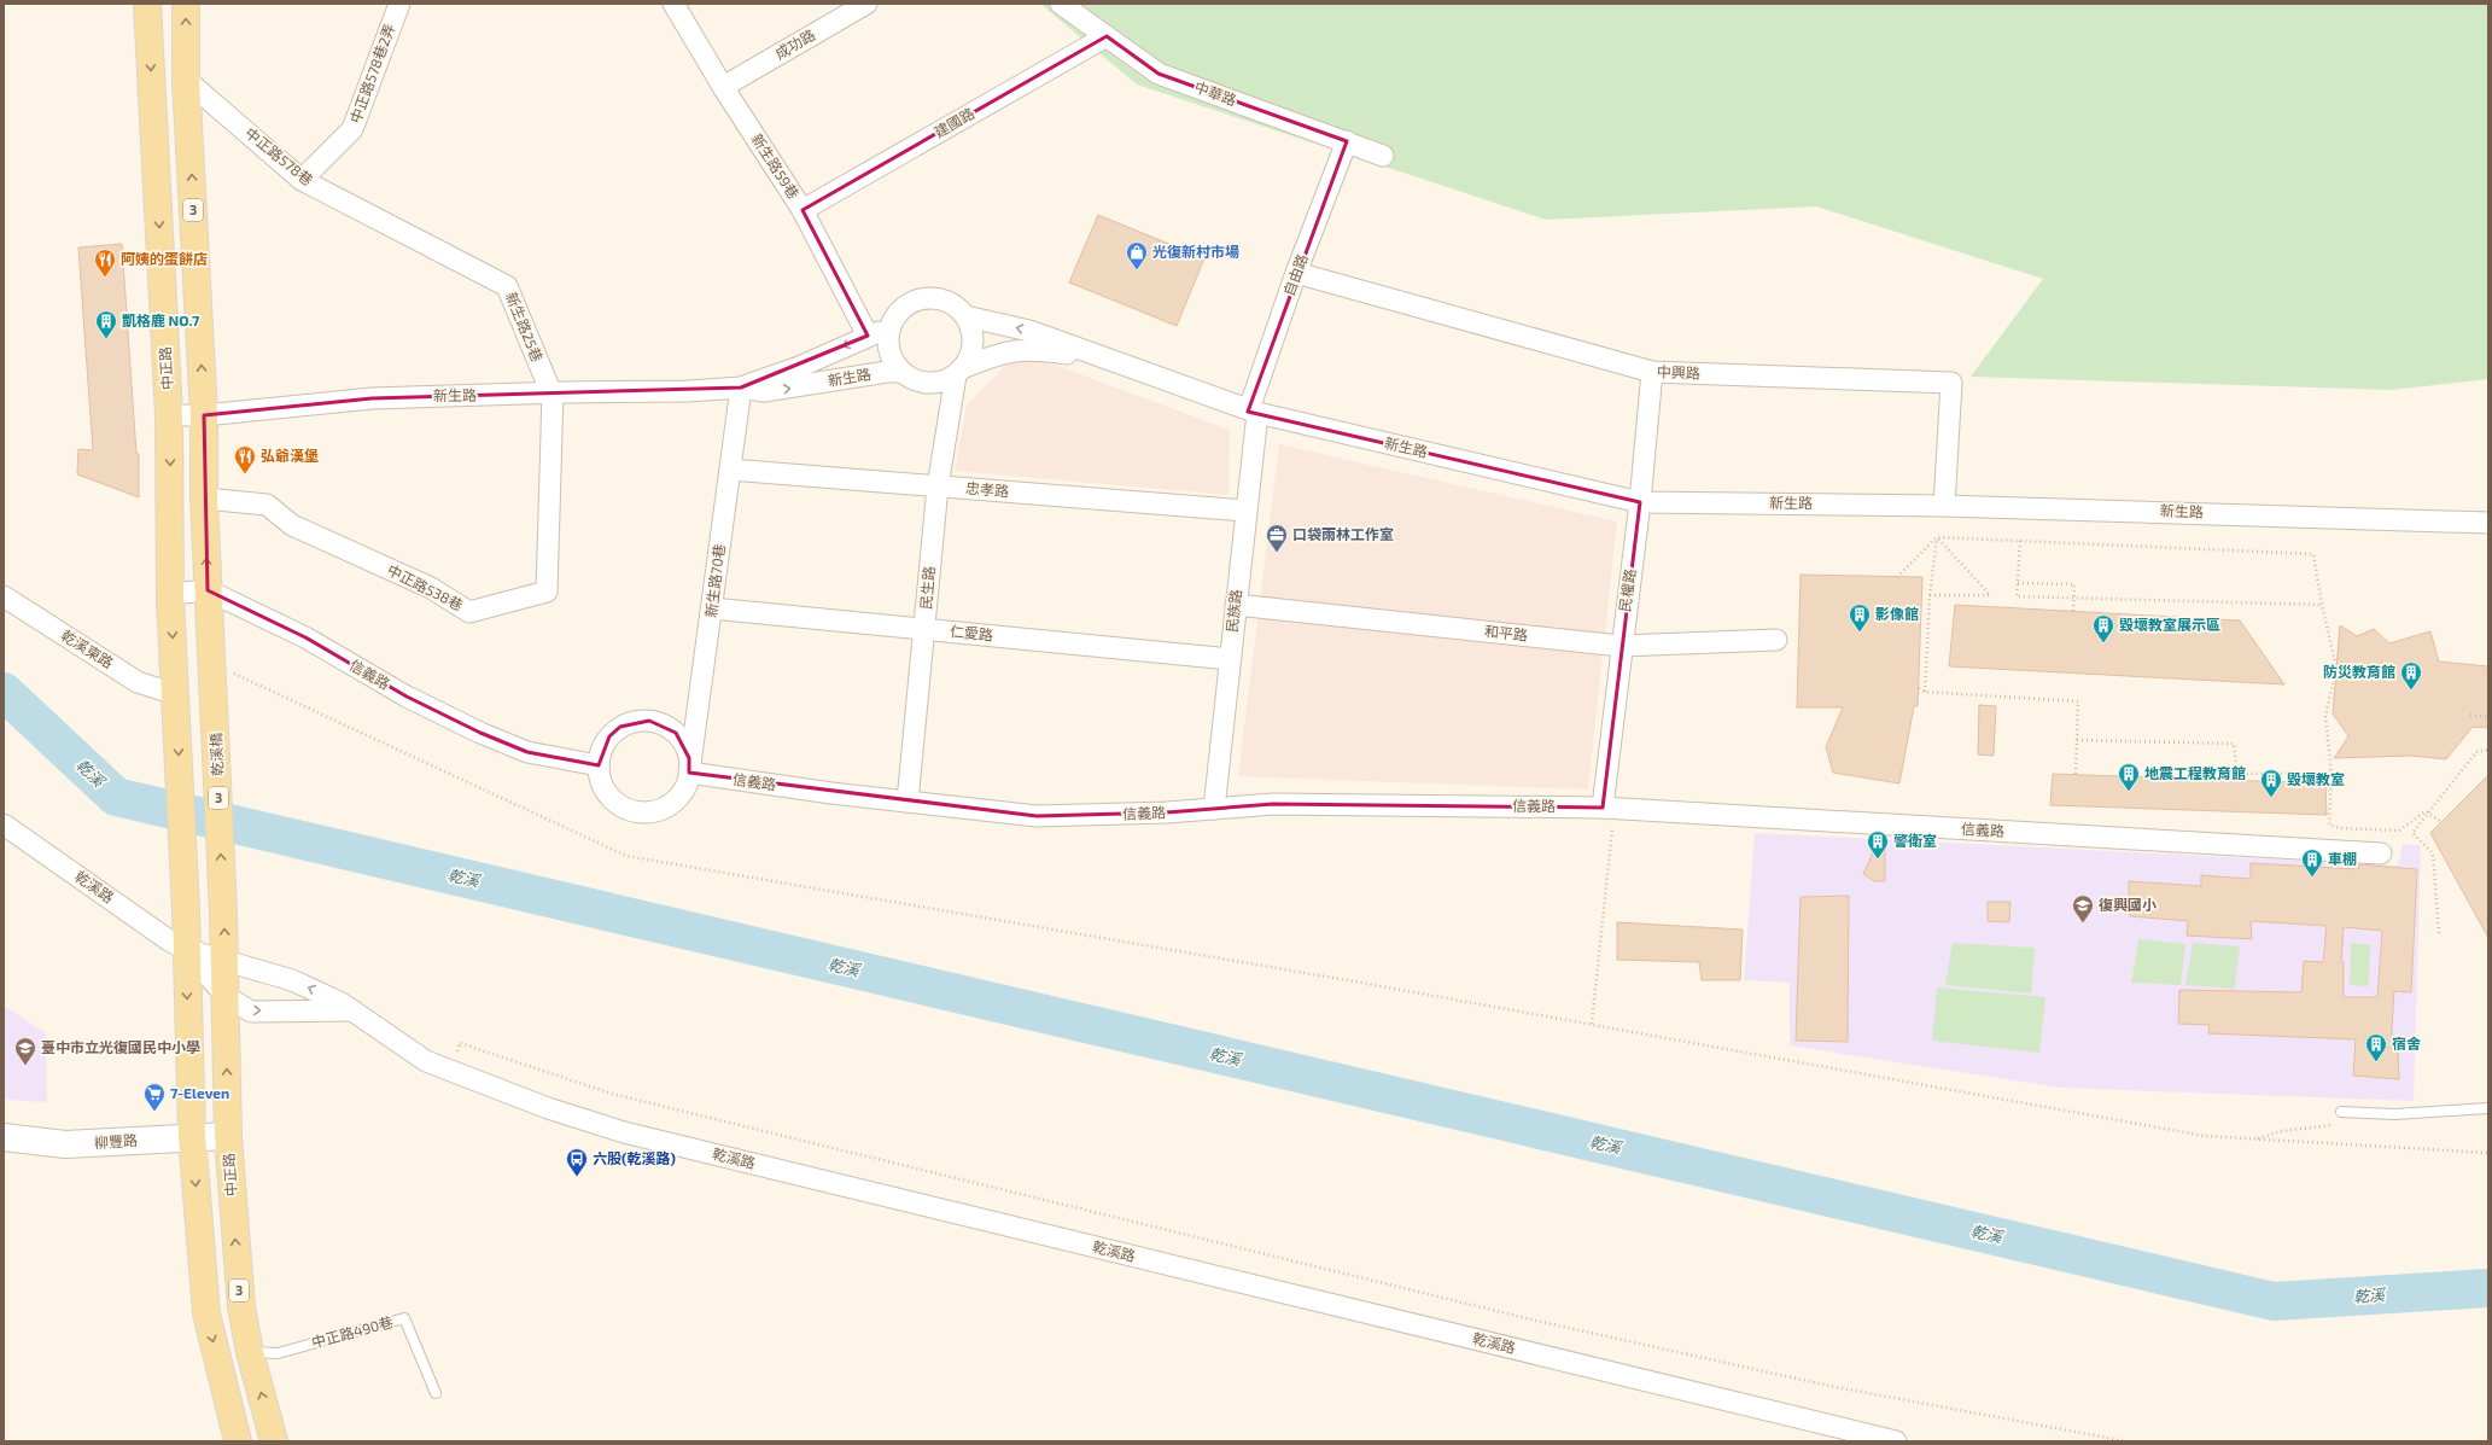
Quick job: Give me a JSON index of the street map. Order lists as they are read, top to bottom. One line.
{"streets":{"main road":["3","中正路","乾溪橋"],"street":["成功路","中正路578巷2弄","中華路","建國路","中正路578巷","新生路59巷","自由路","新生路25巷","中興路","新生路","忠孝路","新生路70巷","中正路538巷","民生路","民權路","民族路","仁愛路","和平路","乾溪東路","信義路","乾溪路","柳豐路"],"lane":["中正路490巷"]},"crossings":[["成功路","新生路59巷"],["中正路578巷2弄","中正路578巷"],["中華路","建國路"],["中華路","自由路"],["建國路","新生路59巷"],["中正路578巷","3"],["中正路578巷","新生路25巷"],["新生路59巷","新生路"],["3","新生路"],["3","中正路538巷"],["3","信義路"],["3","乾溪橋"],["自由路","中興路"],["自由路","新生路"],["自由路","民族路"],["新生路25巷","新生路"],["新生路25巷","中正路538巷"],["中正路","新生路"],["中正路","乾溪東路"],["中正路","乾溪橋"],["中正路","乾溪路"],["中正路","柳豐路"],["中正路","中正路490巷"],["中興路","新生路"],["中興路","民權路"],["新生路","新生路70巷"],["新生路","中正路538巷"],["新生路","民生路"],["新生路","民權路"],["新生路","民族路"],["忠孝路","新生路70巷"],["忠孝路","民生路"],["忠孝路","民族路"],["新生路70巷","仁愛路"],["新生路70巷","信義路"],["民生路","仁愛路"],["民生路","信義路"],["民權路","和平路"],["民權路","信義路"],["民族路","仁愛路"],["民族路","和平路"],["民族路","信義路"]],"water":["乾溪"],"places":{"shop":["光復新村市場"],"restaurant":["阿姨的蛋餅店","弘爺漢堡"],"building":["凱格鹿 NO.7","影像館","毀壞教室展示區","防災教育館","地震工程教育館","毀壞教室","警衛室","車棚","宿舍"],"office":["口袋雨林工作室"],"school or university":["復興國小","臺中市立光復國民中小學"],"supermarket":["7-Eleven"],"bus stop":["六股(乾溪路)"]}}
